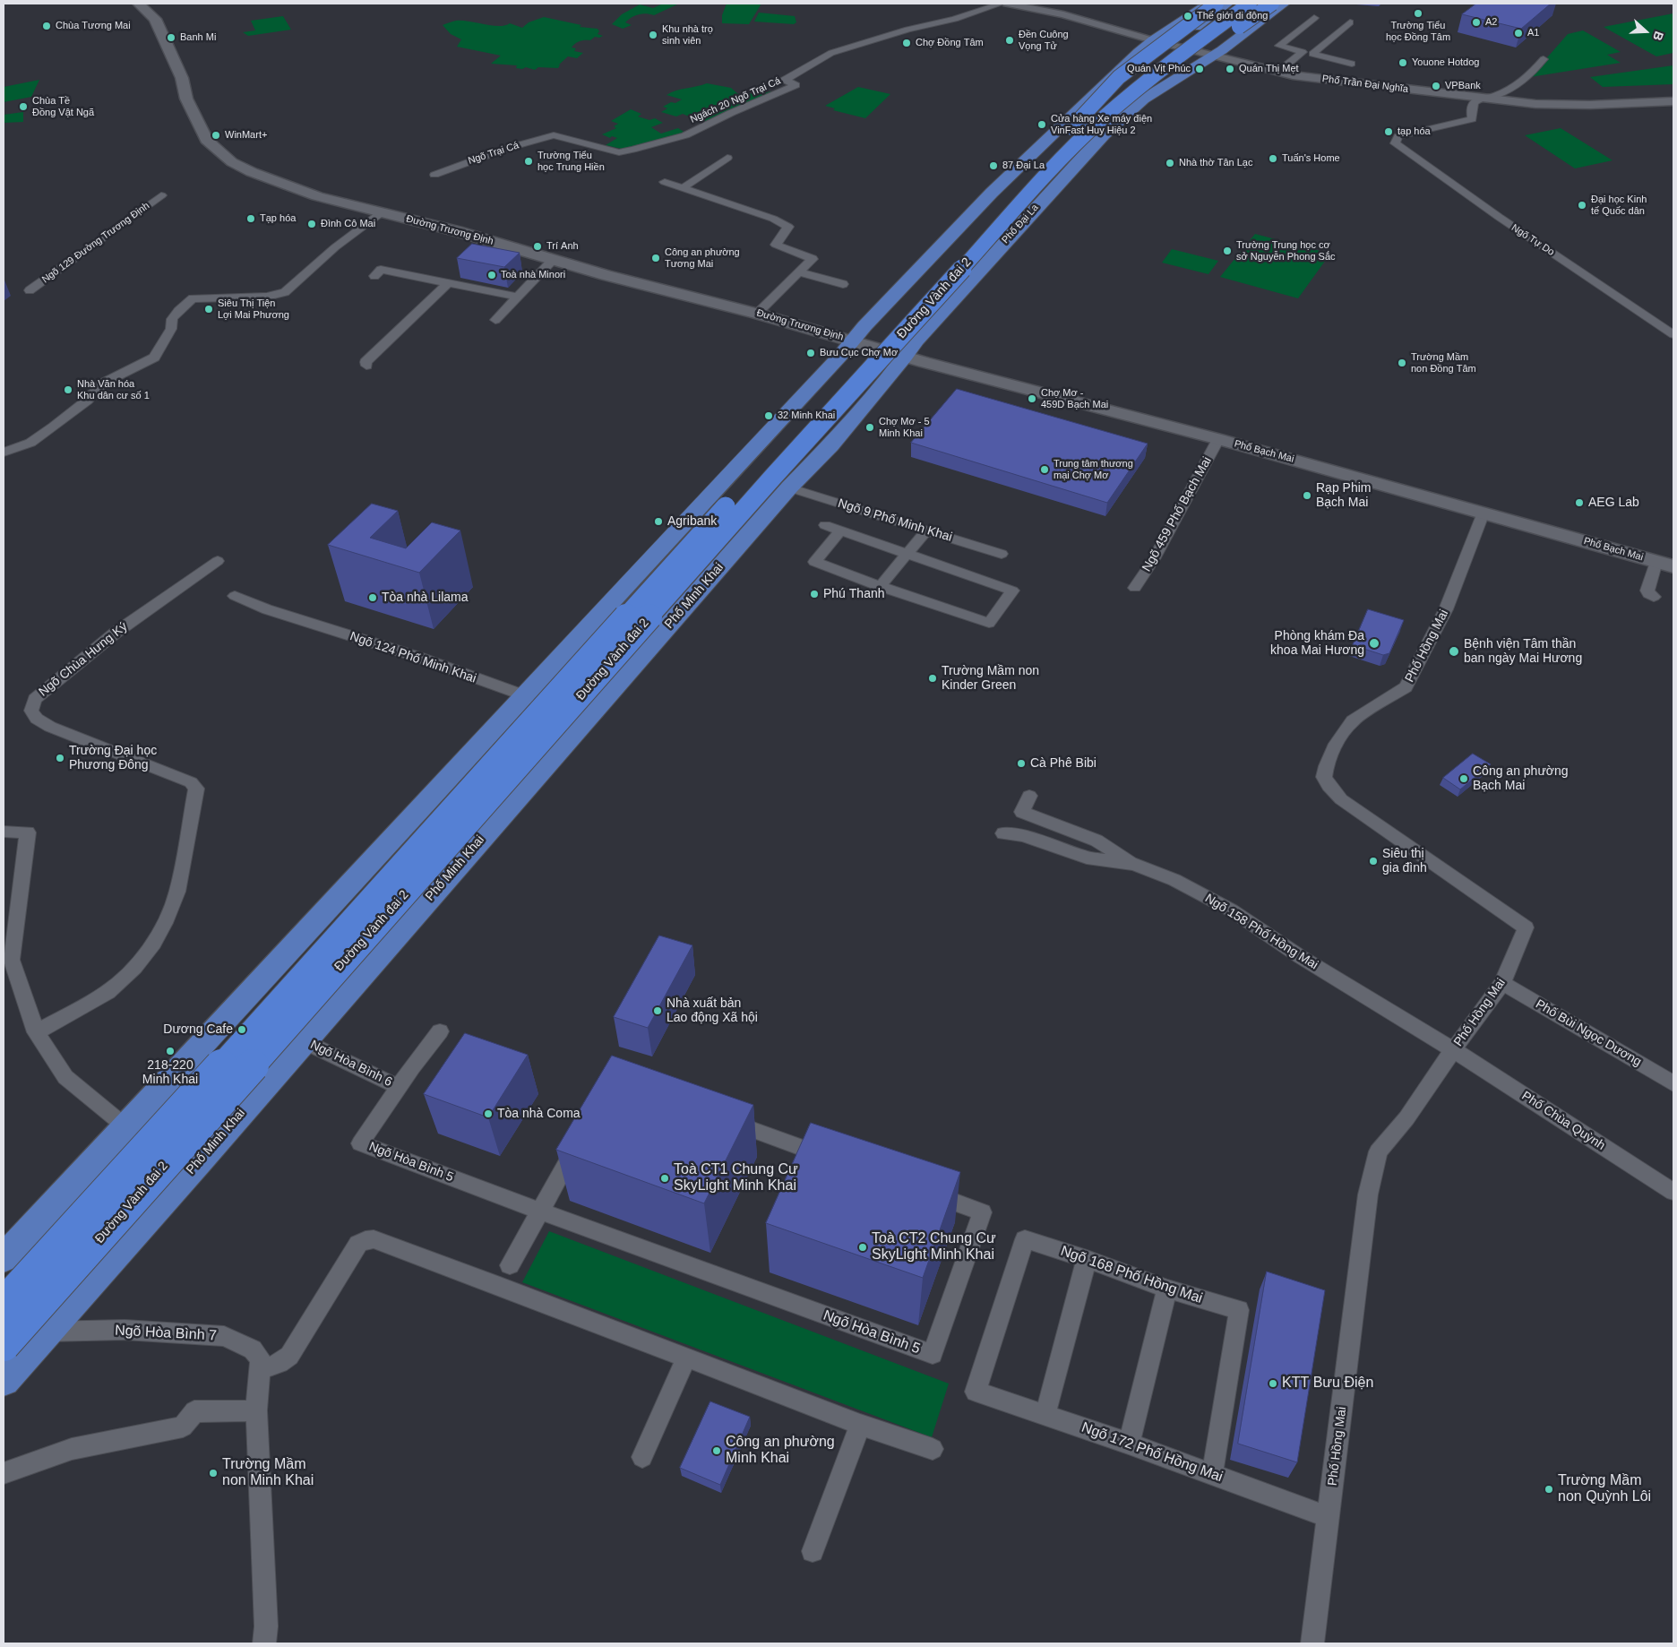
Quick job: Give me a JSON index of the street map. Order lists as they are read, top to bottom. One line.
{"streets":{"highway":["Đường Vành đai 2"],"main road":["Phố Đại La","Đường Trương Định","Phố Bạch Mai","Phố Minh Khai"],"street":["Phố Trần Đại Nghĩa","Ngách 20 Ngõ Trại Cá","Ngõ Trại Cá","Ngõ Tự Do","Ngõ 129 Đường Trương Định","Ngõ 459 Phố Bạch Mai","Ngõ 9 Phố Minh Khai","Phố Hồng Mai","Ngõ 124 Phố Minh Khai","Ngõ Chùa Hưng Ký","Ngõ 158 Phố Hồng Mai","Phố Bùi Ngọc Dương","Ngõ Hòa Bình 6","Phố Chùa Quỳnh","Ngõ Hòa Bình 5","Ngõ 168 Phố Hồng Mai","Ngõ Hòa Bình 7","Ngõ 172 Phố Hồng Mai"]},"crossings":[["Phố Trần Đại Nghĩa","Phố Đại La"],["Phố Trần Đại Nghĩa","Ngõ Tự Do"],["Ngách 20 Ngõ Trại Cá","Ngõ Trại Cá"],["Phố Đại La","Đường Vành đai 2"],["Phố Đại La","Phố Bạch Mai"],["Phố Đại La","Phố Minh Khai"],["Đường Trương Định","Phố Bạch Mai"],["Phố Bạch Mai","Ngõ 459 Phố Bạch Mai"],["Phố Bạch Mai","Phố Minh Khai"],["Phố Bạch Mai","Phố Hồng Mai"],["Ngõ 9 Phố Minh Khai","Phố Minh Khai"],["Phố Minh Khai","Ngõ Hòa Bình 6"],["Phố Minh Khai","Ngõ Hòa Bình 7"],["Phố Hồng Mai","Ngõ 158 Phố Hồng Mai"],["Phố Hồng Mai","Phố Bùi Ngọc Dương"],["Phố Hồng Mai","Phố Chùa Quỳnh"],["Phố Hồng Mai","Ngõ 172 Phố Hồng Mai"],["Ngõ 158 Phố Hồng Mai","Phố Chùa Quỳnh"],["Ngõ Hòa Bình 6","Ngõ Hòa Bình 5"],["Ngõ 168 Phố Hồng Mai","Ngõ 172 Phố Hồng Mai"]],"places":["Trường Tiểu học Đồng Tâm","Thế giới di động","A2","Chùa Tương Mai","A1","Khu nhà trọ sinh viên","Banh Mi","Đền Cuông Vọng Tử","Chợ Đồng Tâm","Youone Hotdog","Quán Vịt Phúc","Quán Thị Mẹt","VPBank","Chùa Tề Đồng Vật Ngã","Cửa hàng Xe máy điện VinFast Huy Hiệu 2","tạp hóa","WinMart+","Tuấn's Home","Trường Tiểu học Trung Hiền","Nhà thờ Tân Lạc","87 Đại La","Đại học Kinh tế Quốc dân","Tạp hóa","Đình Cô Mai","Trí Anh","Trường Trung học cơ sở Nguyễn Phong Sắc","Công an phường Tương Mai","Toà nhà Minori","Siêu Thị Tiện Lợi Mai Phương","Bưu Cục Chợ Mơ","Trường Mầm non Đồng Tâm","Nhà Văn hóa Khu dân cư số 1","Chợ Mơ - 459D Bạch Mai","32 Minh Khai","Chợ Mơ - 5 Minh Khai","Trung tâm thương mại Chợ Mơ","Rạp Phim Bạch Mai","AEG Lab","Agribank","Phú Thanh","Tòa nhà Lilama","Phòng khám Đa khoa Mai Hương","Bệnh viện Tâm thần ban ngày Mai Hương","Trường Mầm non Kinder Green","Trường Đại học Phương Đông","Cà Phê Bibi","Công an phường Bạch Mai","Siêu thị gia đình","Nhà xuất bản Lao động Xã hội","Dương Cafe","218-220 Minh Khai","Tòa nhà Coma","Toà CT1 Chung Cư SkyLight Minh Khai","Toà CT2 Chung Cư SkyLight Minh Khai","KTT Bưu Điện","Công an phường Minh Khai","Trường Mầm non Minh Khai","Trường Mầm non Quỳnh Lôi"],"north":"right"}
